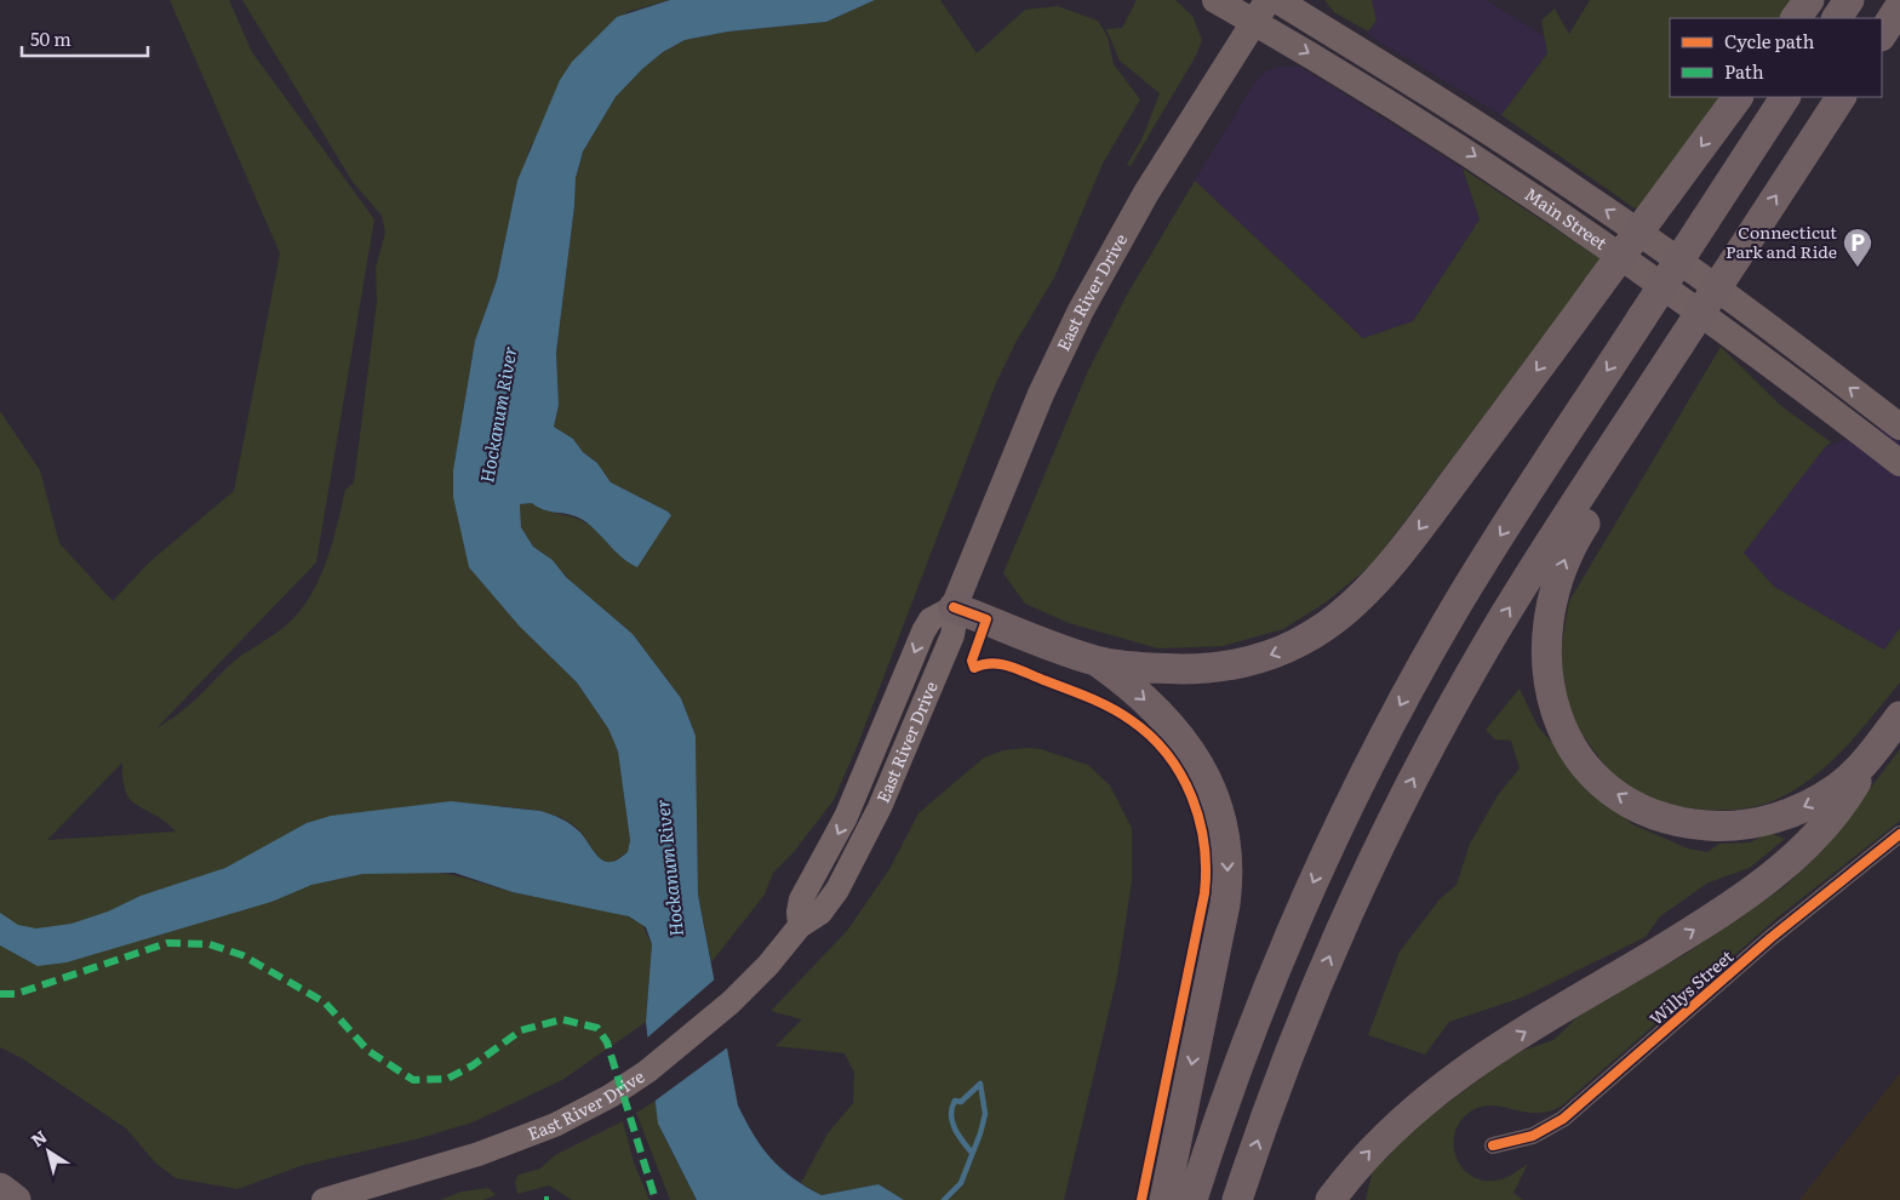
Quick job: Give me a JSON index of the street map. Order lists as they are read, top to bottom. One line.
{"streets":{"highway":["Main Street","East River Drive"],"street":["Willys Street"]},"crossings":[["Main Street","East River Drive"]],"water":["Hockanum River"],"places":{"parking":["Connecticut Park and Ride"]},"legend":["Cycle path","Path"],"scale_bar":"50 m","north":"top left"}
